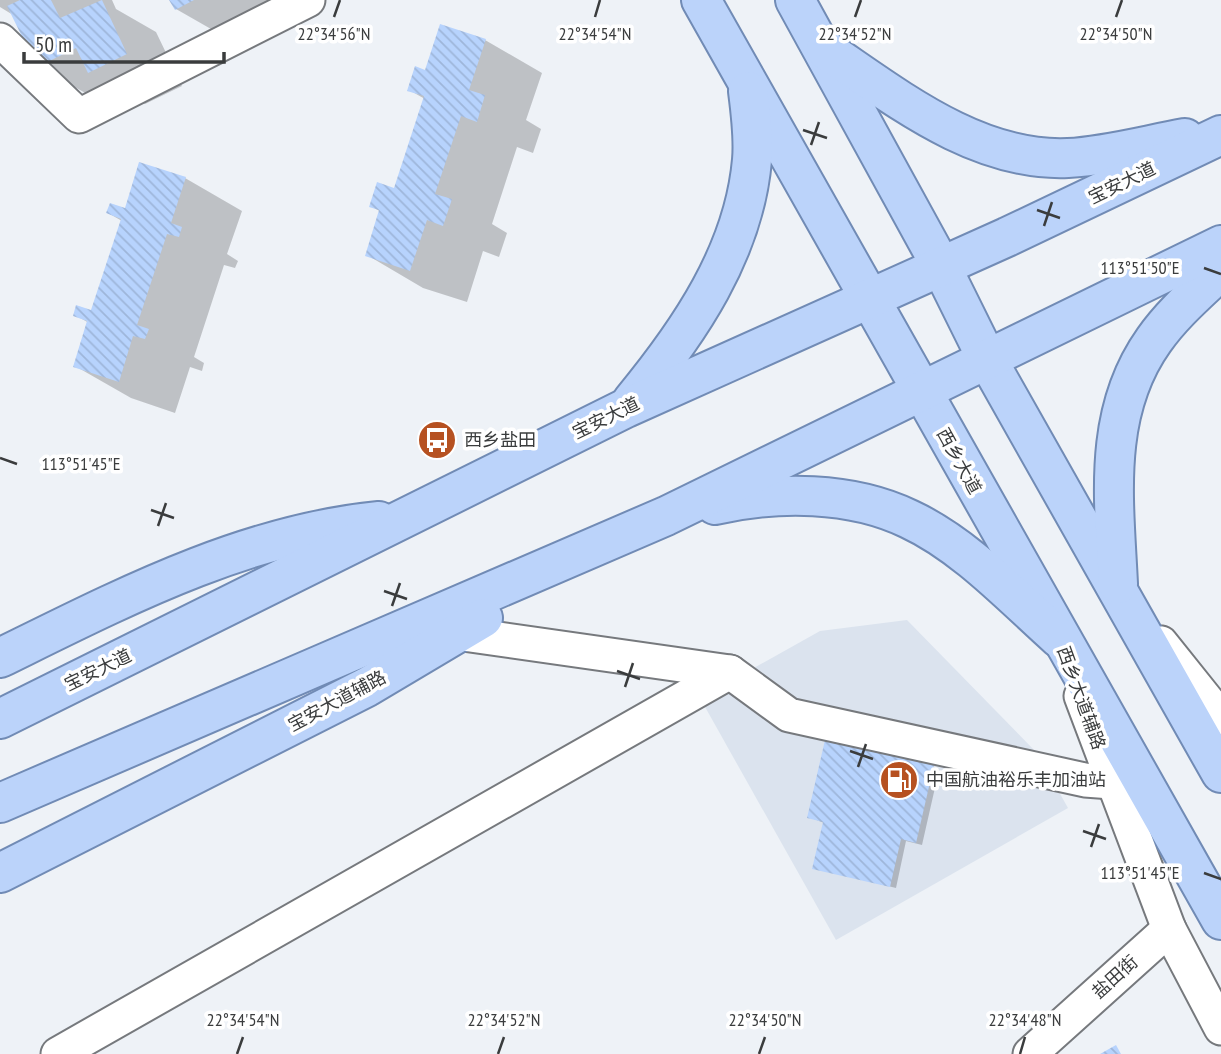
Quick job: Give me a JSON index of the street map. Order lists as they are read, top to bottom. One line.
{"streets":{"main road":["宝安大道","西乡大道","宝安大道辅路"],"street":["盐田街"]},"crossings":[["宝安大道","西乡大道"]],"places":{"bus stop":["西乡盐田"],"fuel station":["中国航油裕乐丰加油站"]},"scale_bar":"50 m","coordinates":["22°34'56\"N","22°34'54\"N","22°34'52\"N","22°34'50\"N","113°51'50\"E","113°51'45\"E","22°34'48\"N"]}
